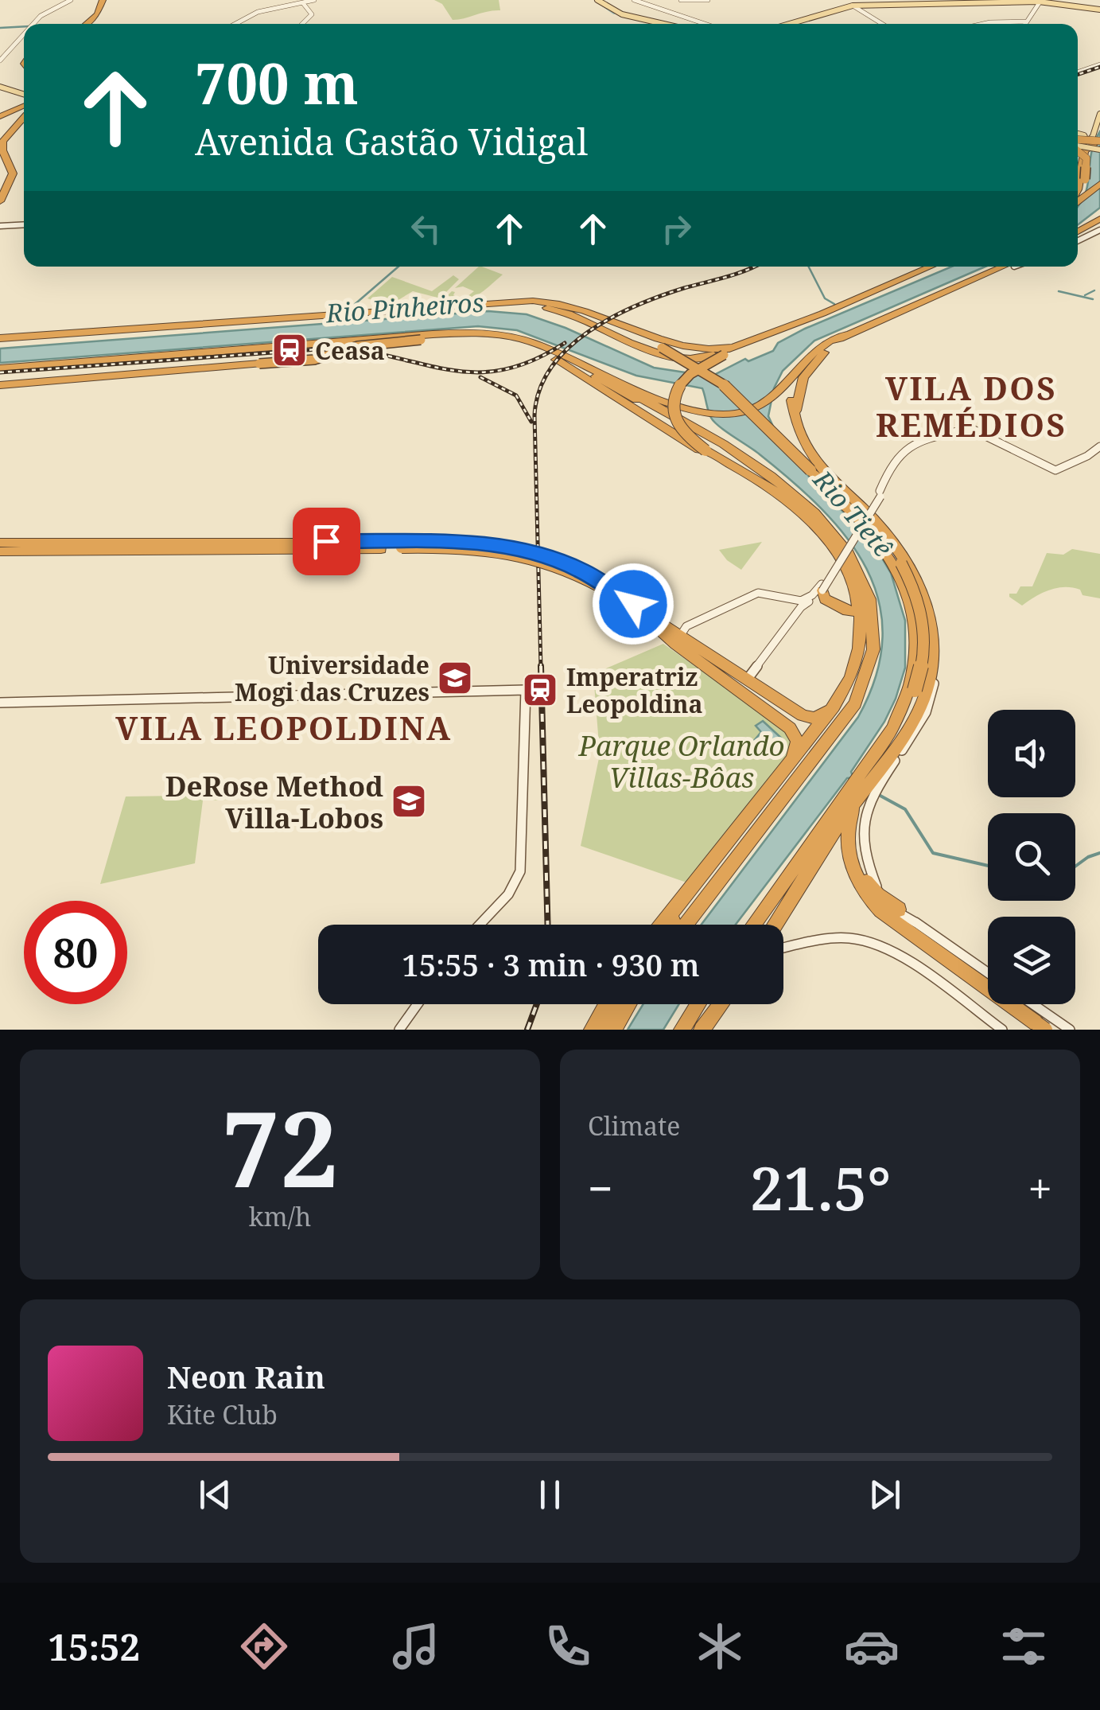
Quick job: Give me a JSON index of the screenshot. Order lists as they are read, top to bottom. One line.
{"districts":["VILA DOS REMÉDIOS","VILA LEOPOLDINA"],"water":["Rio Pinheiros","Rio Tietê"],"parks":["Parque Orlando Villas-Bôas"],"places":{"station":["Ceasa","Imperatriz Leopoldina"],"school or university":["Universidade Mogi das Cruzes","DeRose Method Villa-Lobos"]},"page":{"turn":["700 m","Avenida Gastão Vidigal"],"limit":"80","trip":"15:55 · 3 min · 930 m","tile":[["72","km/h"],"Climate"],"heat":["−","21.5°","+"],"song":["Neon Rain","Kite Club"],"tabs":"15:52"}}
